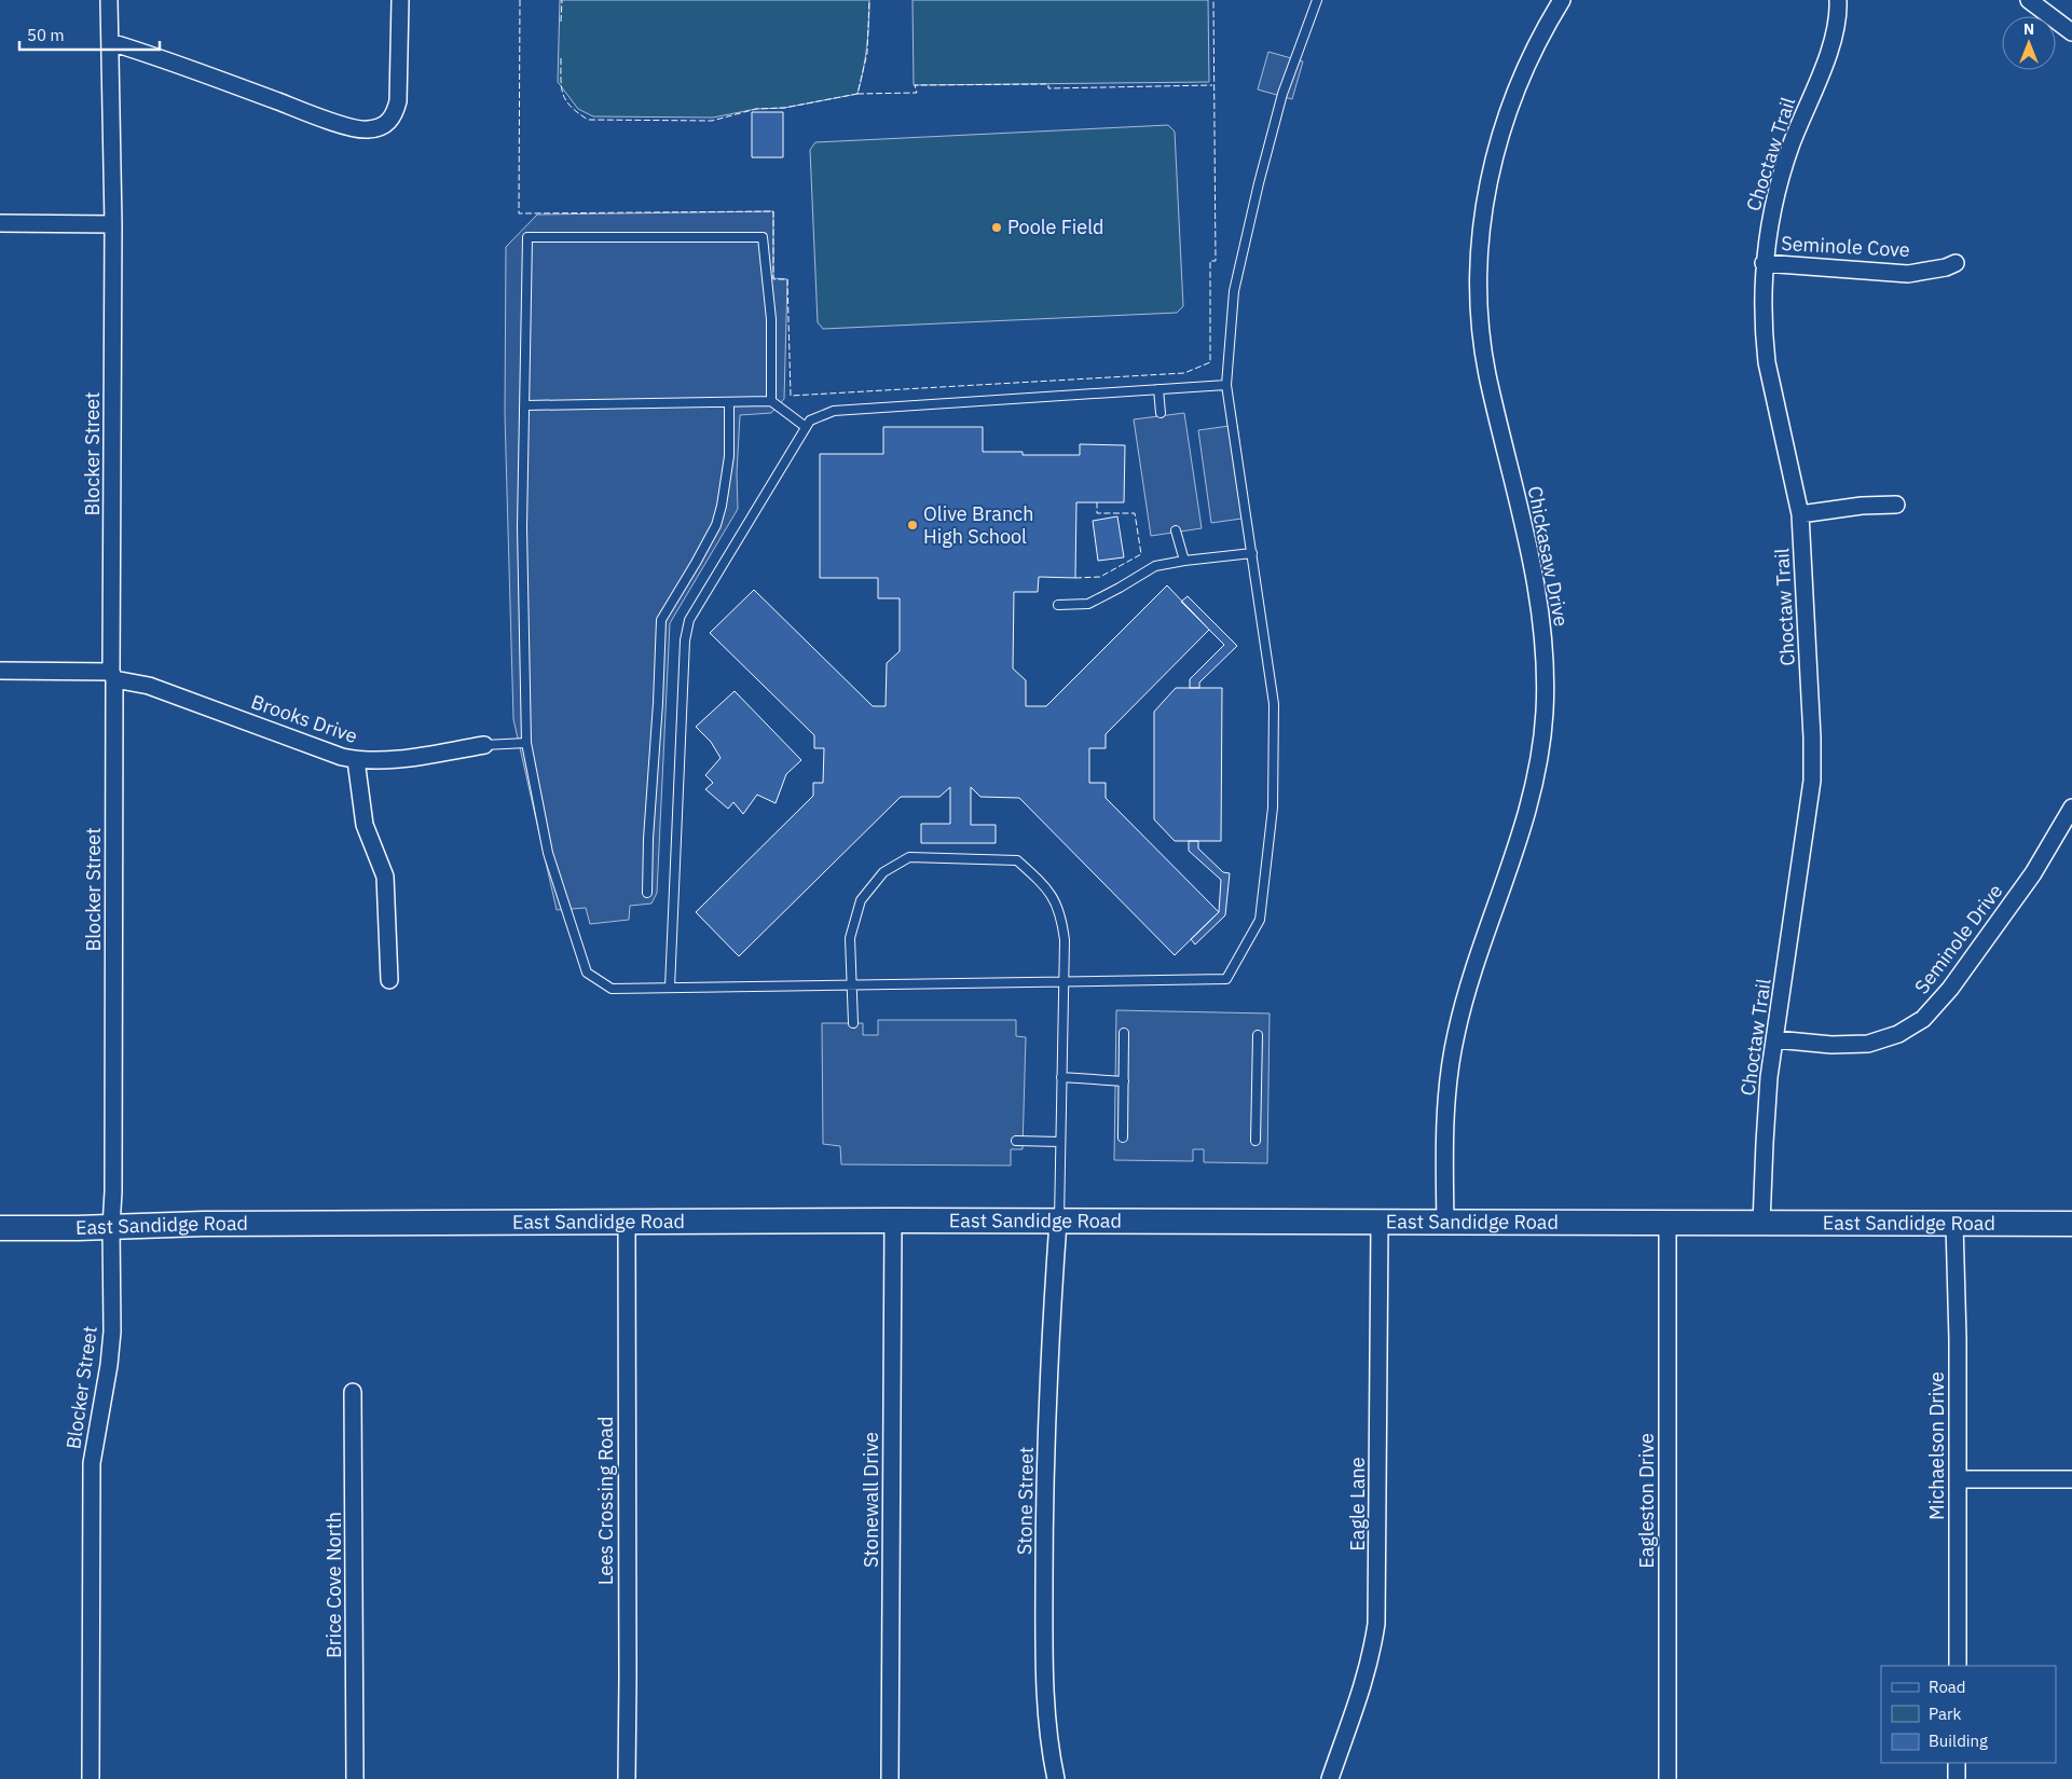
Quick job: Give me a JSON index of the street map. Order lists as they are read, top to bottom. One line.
{"streets":{"street":["Choctaw Trail","Seminole Cove","Blocker Street","Chickasaw Drive","Brooks Drive","Seminole Drive","East Sandidge Road","Michaelson Drive","Stonewall Drive","Lees Crossing Road","Stone Street","Eagleston Drive","Eagle Lane","Brice Cove North"]},"crossings":[["Choctaw Trail","Seminole Cove"],["Choctaw Trail","Seminole Drive"],["Choctaw Trail","East Sandidge Road"],["Blocker Street","Brooks Drive"],["Blocker Street","East Sandidge Road"],["Chickasaw Drive","East Sandidge Road"],["East Sandidge Road","Michaelson Drive"],["East Sandidge Road","Stonewall Drive"],["East Sandidge Road","Lees Crossing Road"],["East Sandidge Road","Stone Street"],["East Sandidge Road","Eagleston Drive"],["East Sandidge Road","Eagle Lane"]],"places":["Poole Field","Olive Branch High School"],"legend":["Road","Park","Building"],"scale_bar":"50 m","north":"top"}
